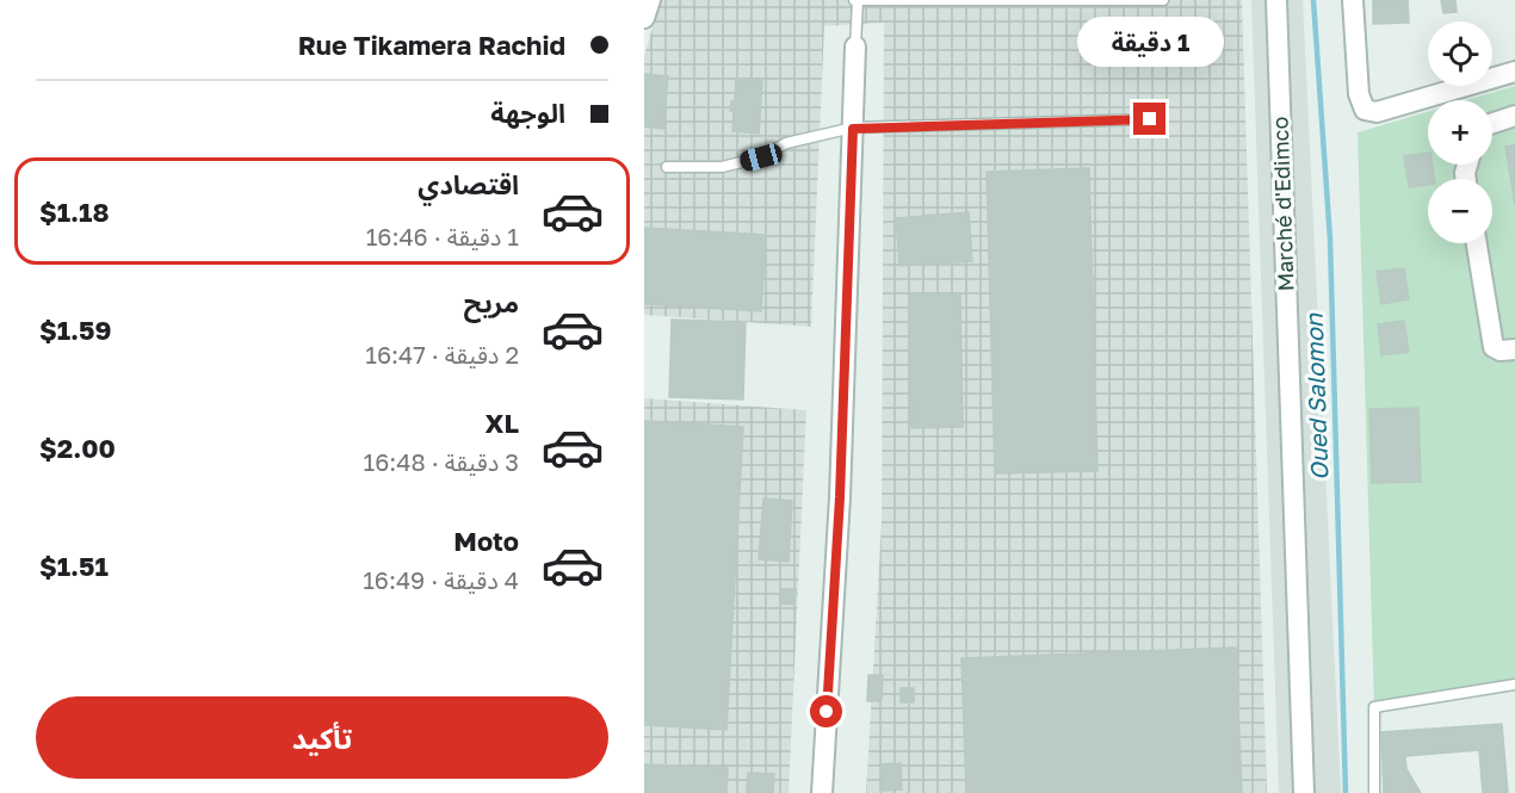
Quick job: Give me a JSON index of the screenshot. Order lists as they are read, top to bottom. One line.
{"streets":{"street":["Marché d'Edimco"]},"water":["Oued Salomon"],"page":{"banner":["Rue Tikamera Rachid","الوجهة"],"bubble":"1 دقيقة","map_buttons":["+","−"],"list":[{"name":"اقتصادي","note":"1 دقيقة · 16:46","value":"$1.18"},{"name":"مريح","note":"2 دقيقة · 16:47","value":"$1.59"},{"name":"XL","note":"3 دقيقة · 16:48","value":"$2.00"},{"name":"Moto","note":"4 دقيقة · 16:49","value":"$1.51"}],"buttons":"تأكيد"}}
